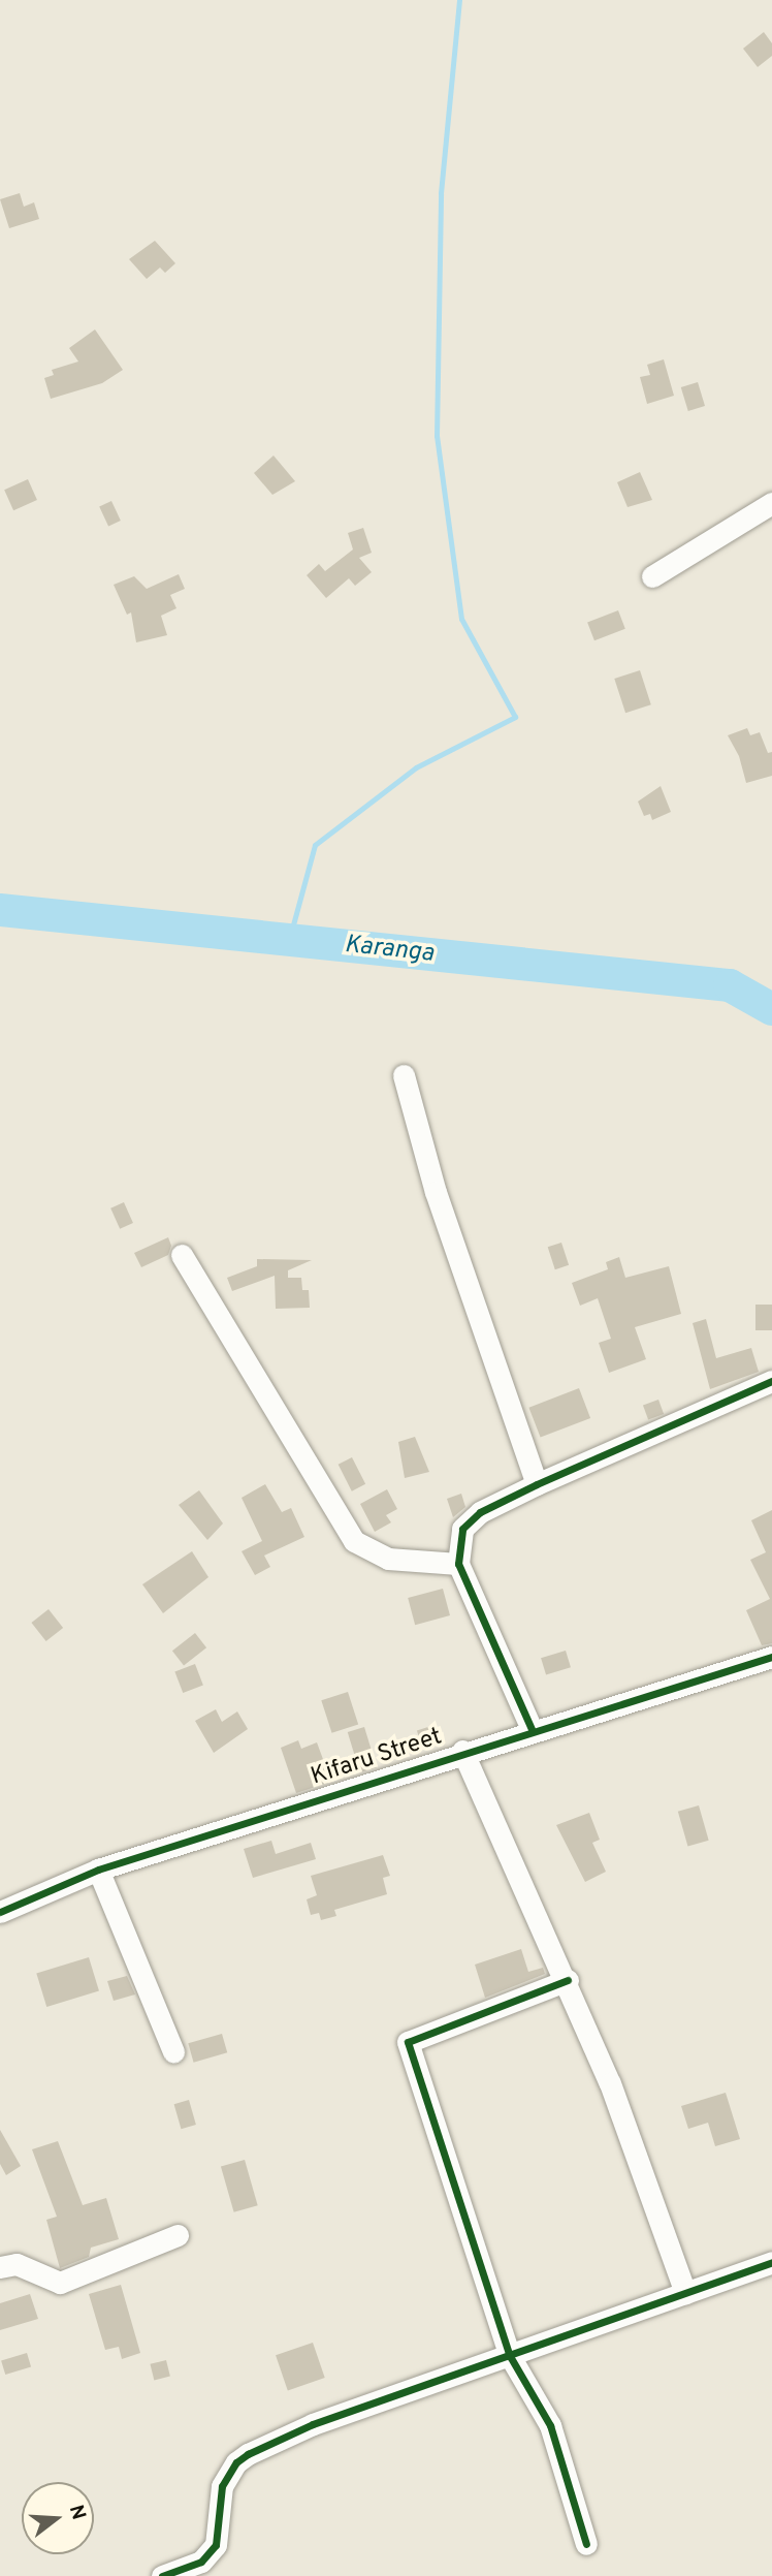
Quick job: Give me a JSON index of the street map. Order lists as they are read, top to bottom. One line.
{"streets":{"street":["Kifaru Street"]},"water":["Karanga"],"north":"right"}
